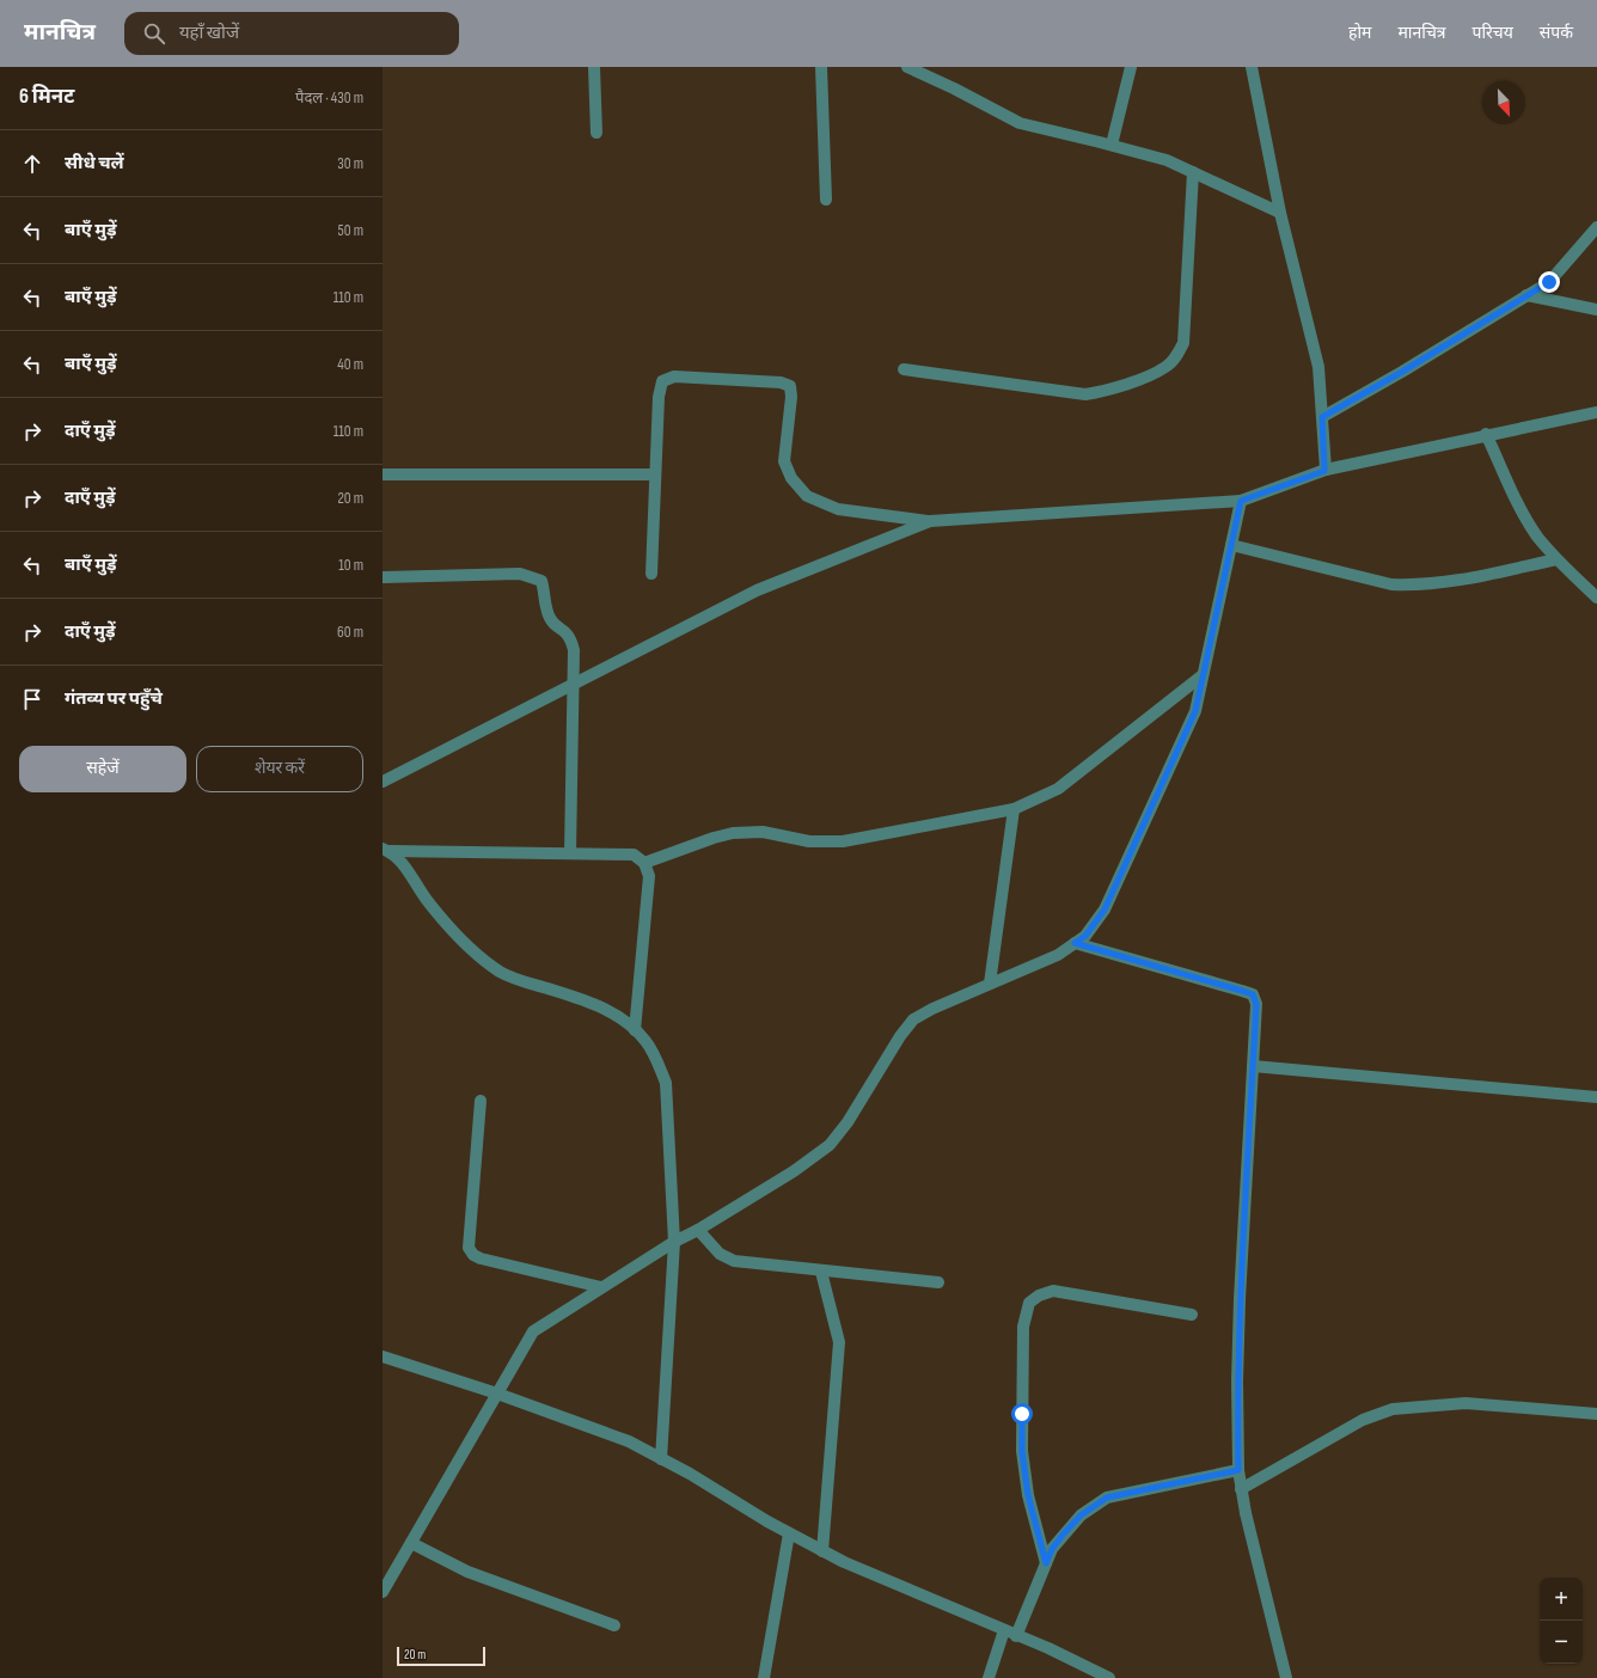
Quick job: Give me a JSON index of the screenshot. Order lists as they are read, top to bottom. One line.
{"scale_bar":"20 m","north":"bottom right","page":{"header":"मानचित्र","search":"यहाँ खोजें","nav":["होम","मानचित्र","परिचय","संपर्क"],"heading":["6 मिनट","पैदल · 430 m"],"list":[["सीधे चलें","30 m"],["बाएँ मुड़ें","50 m"],["बाएँ मुड़ें","110 m"],["बाएँ मुड़ें","40 m"],["दाएँ मुड़ें","110 m"],["दाएँ मुड़ें","20 m"],["बाएँ मुड़ें","10 m"],["दाएँ मुड़ें","60 m"],"गंतव्य पर पहुँचे"],"buttons":["सहेजें","शेयर करें"],"map_buttons":["+","−"],"scale":"20 m"}}
